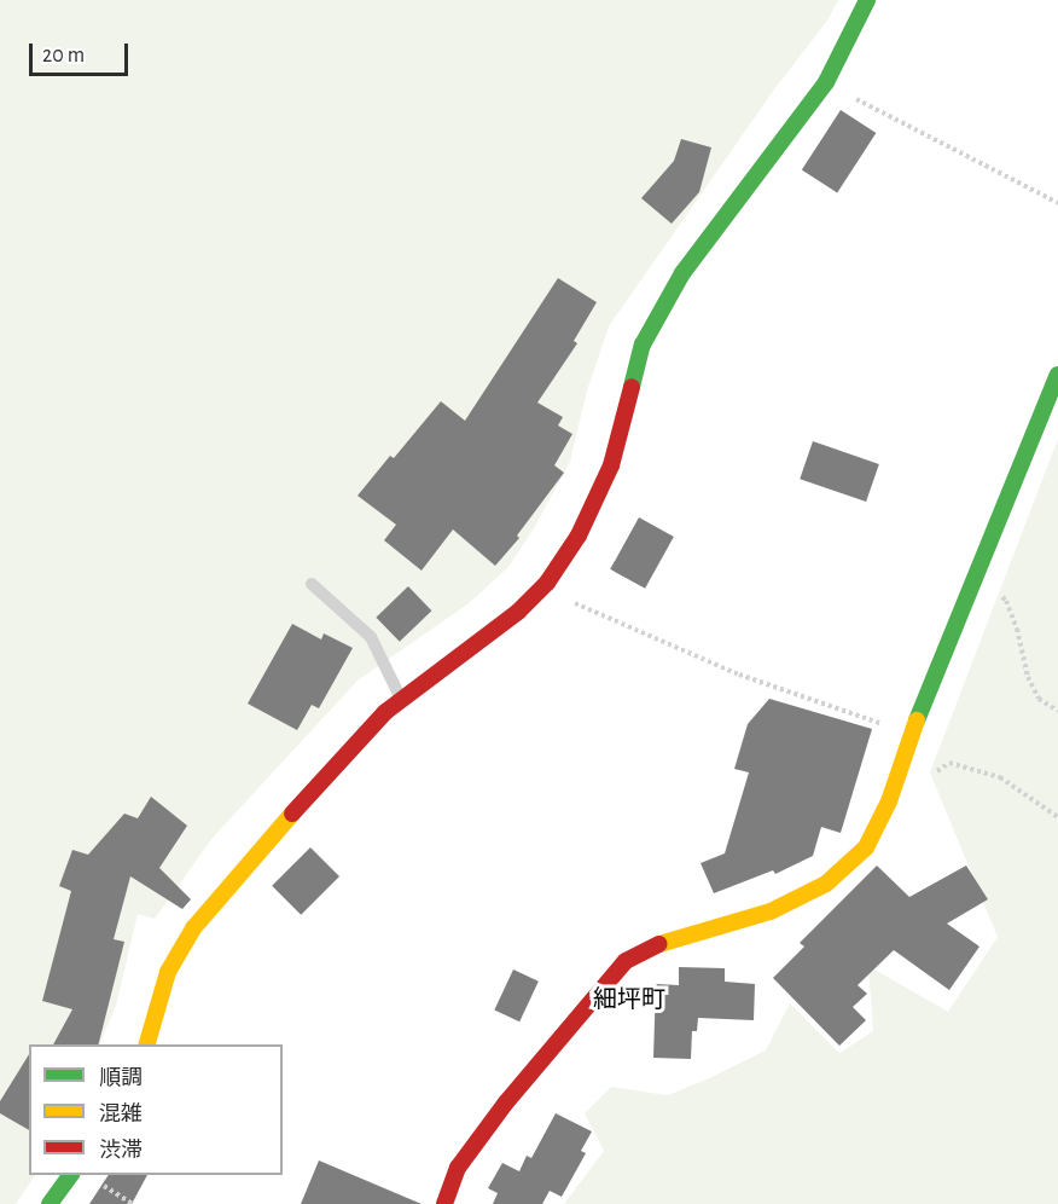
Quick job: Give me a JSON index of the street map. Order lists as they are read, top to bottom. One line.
{"districts":["細坪町"],"legend":["順調","混雑","渋滞"],"scale_bar":"20 m"}
